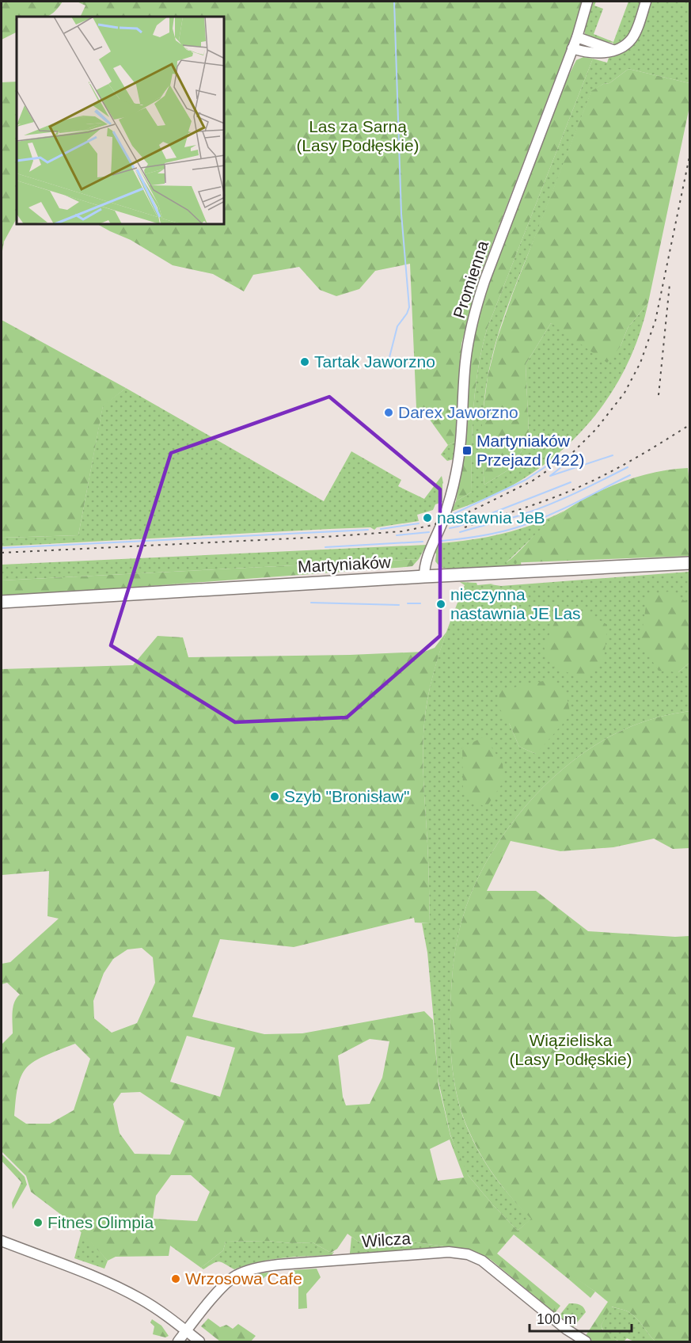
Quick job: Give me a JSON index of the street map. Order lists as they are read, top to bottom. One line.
{"streets":{"main road":["Martyniaków"],"street":["Promienna","Wilcza"]},"crossings":[["Promienna","Martyniaków"]],"parks":["Las za Sarną (Lasy Podłęskie)","Wiązieliska (Lasy Podłęskie)"],"places":{"other":["Tartak Jaworzno","Darex Jaworzno","nastawnia JeB","nieczynna nastawnia JE Las","Szyb \"Bronisław\"","Fitnes Olimpia","Wrzosowa Cafe"],"transit":["Martyniaków Przejazd (422)"]},"scale_bar":"100 m"}
